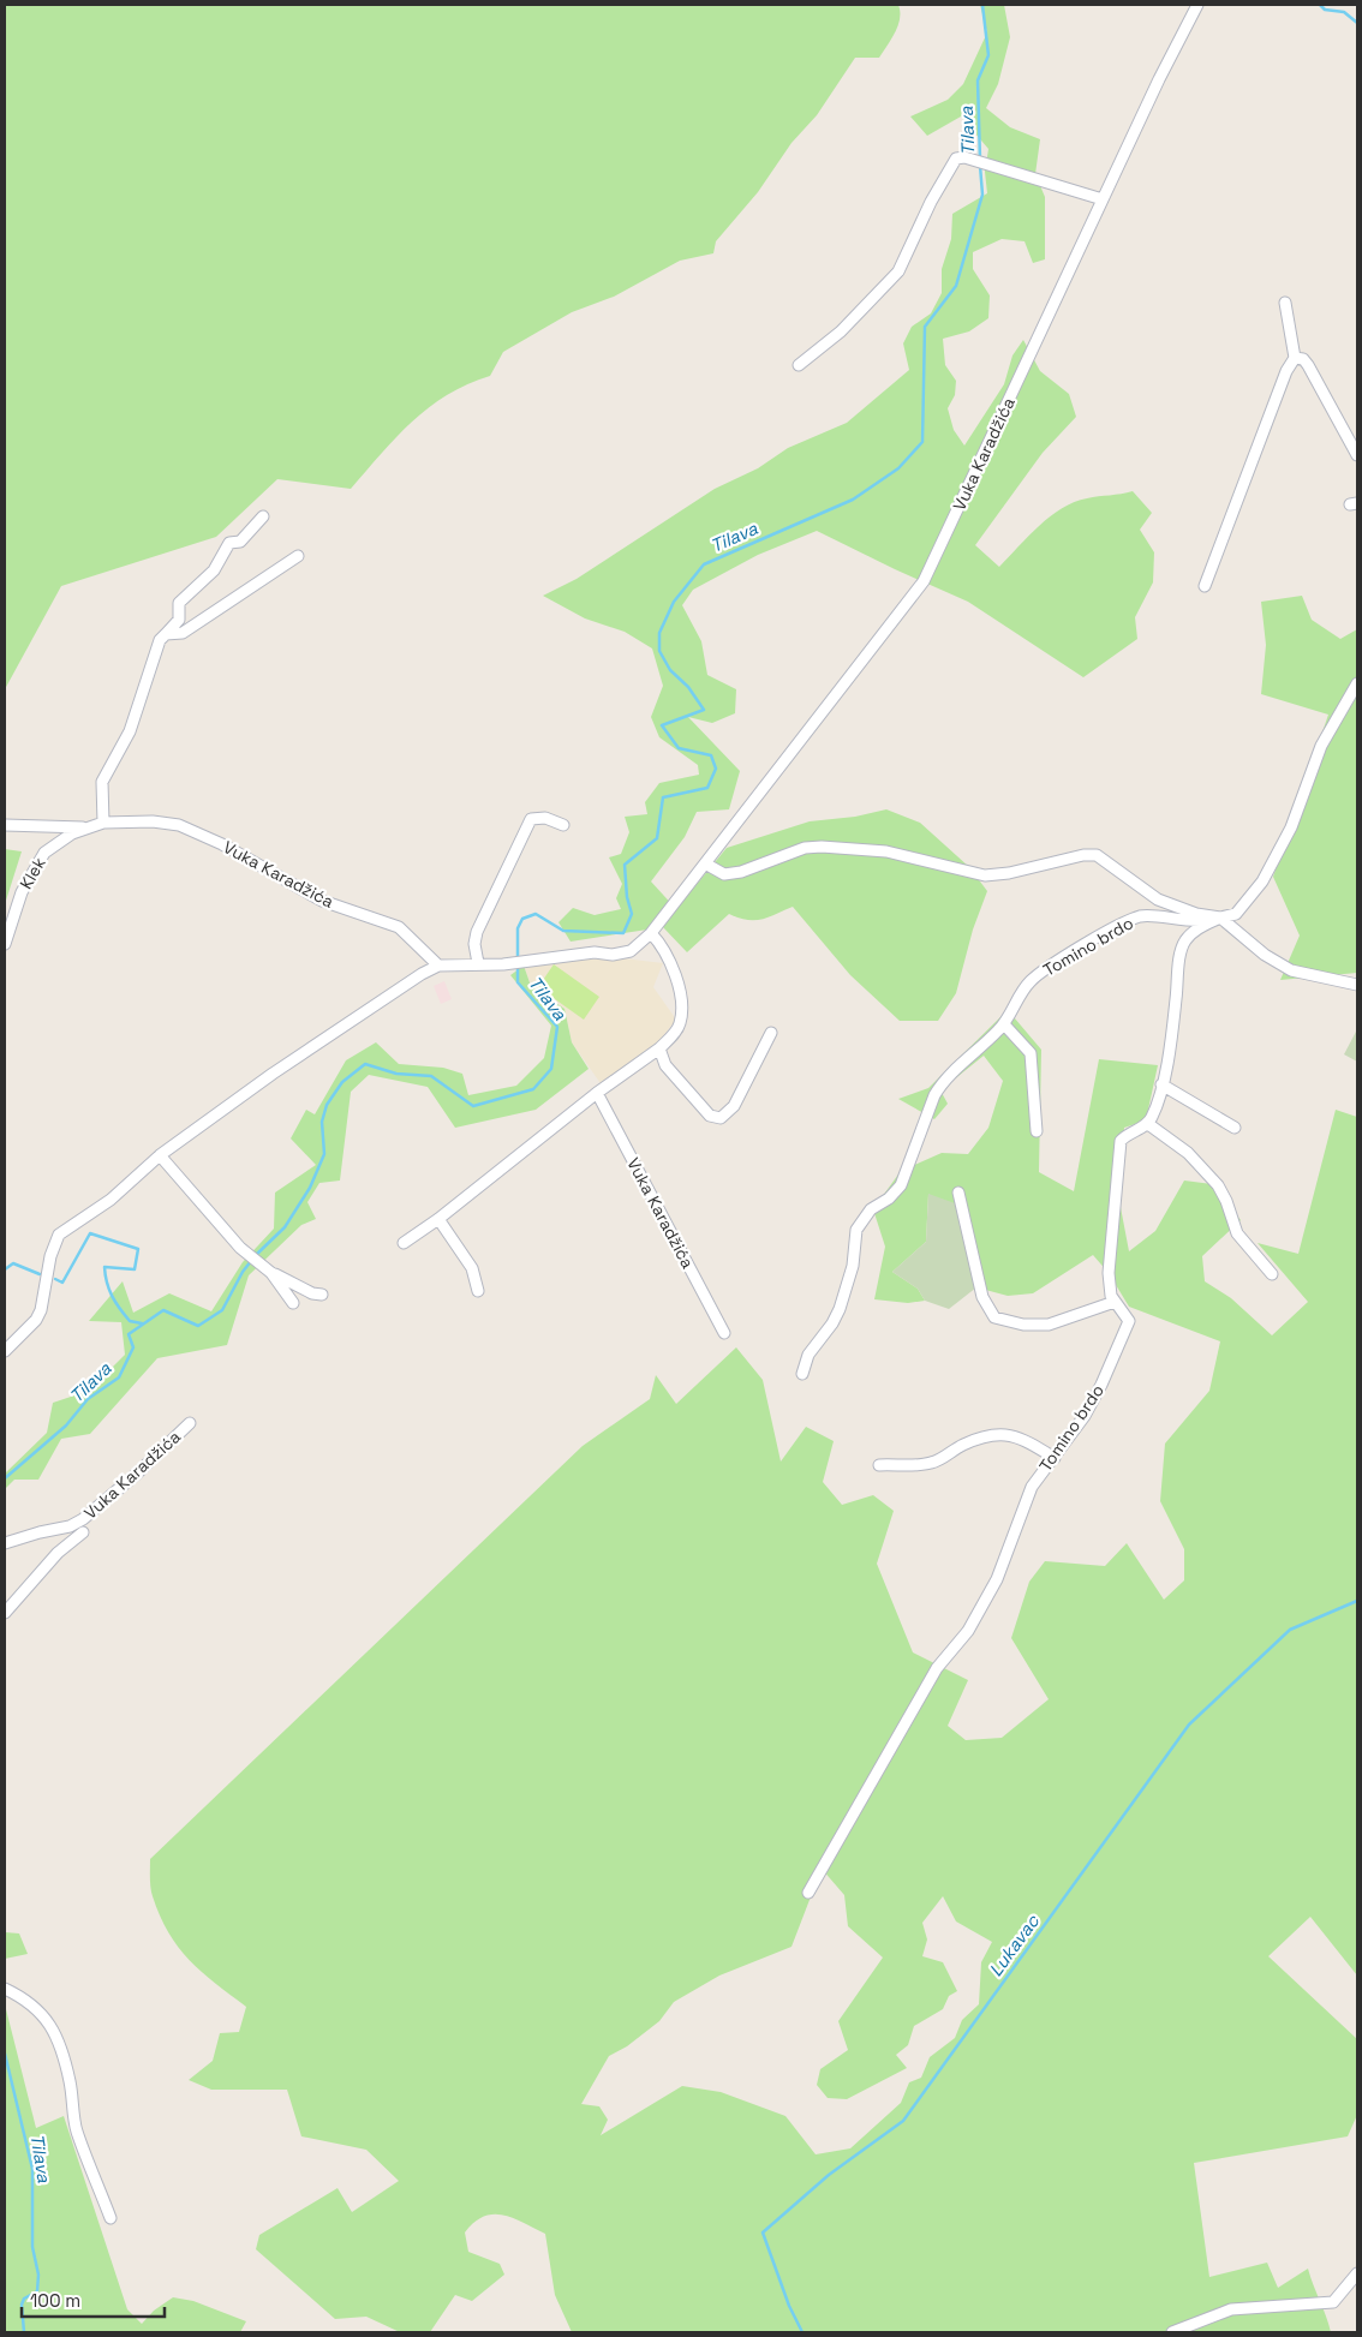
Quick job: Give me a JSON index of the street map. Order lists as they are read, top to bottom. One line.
{"streets":{"street":["Vuka Karadžića","Klek","Tomino brdo"]},"crossings":[["Vuka Karadžića","Klek"]],"water":["Tilava","Lukavac"],"scale_bar":"100 m"}
